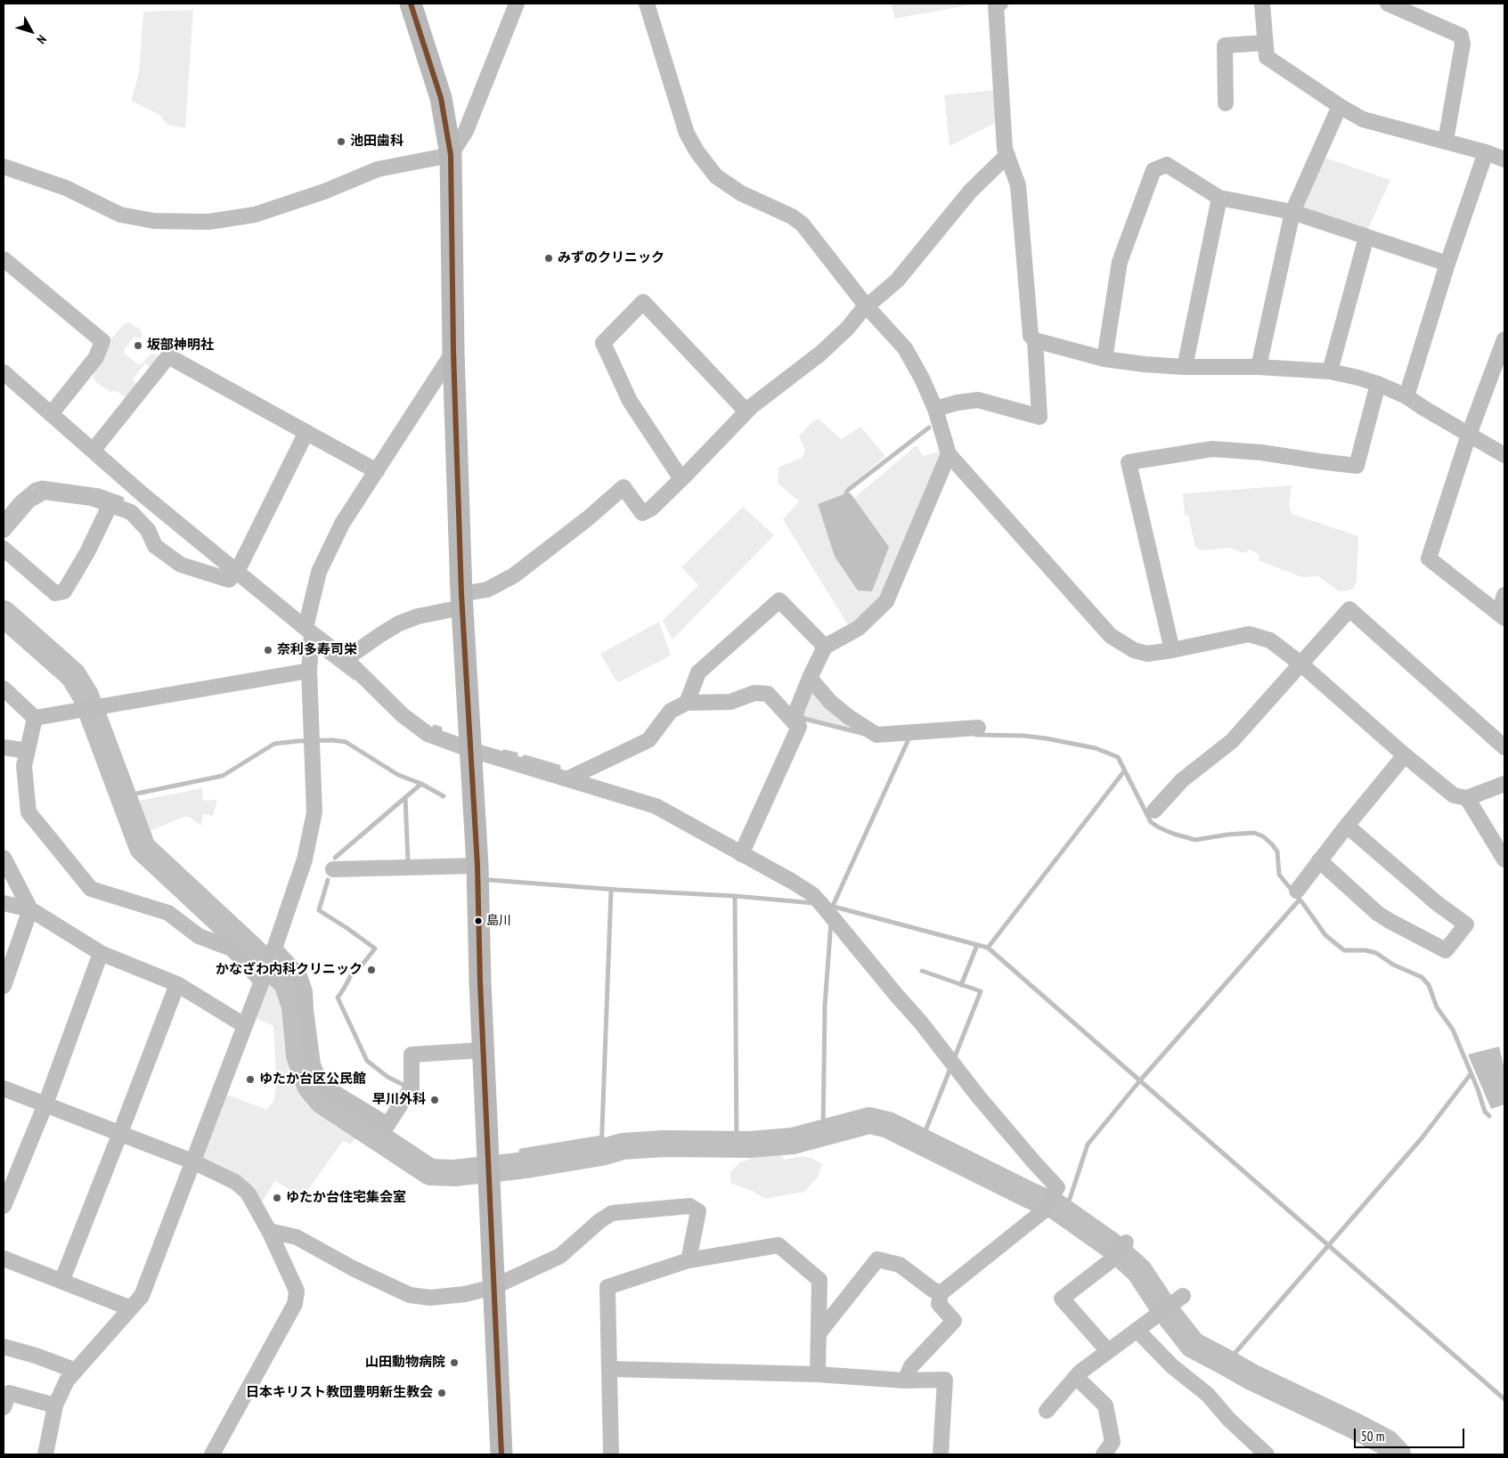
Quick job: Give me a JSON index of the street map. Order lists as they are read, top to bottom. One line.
{"places":["池田歯科","みずのクリニック","坂部神明社","奈利多寿司栄","島川","かなざわ内科クリニック","ゆたか台区公民館","早川外科","ゆたか台住宅集会室","山田動物病院","日本キリスト教団豊明新生教会"],"scale_bar":"50 m","north":"bottom right"}
